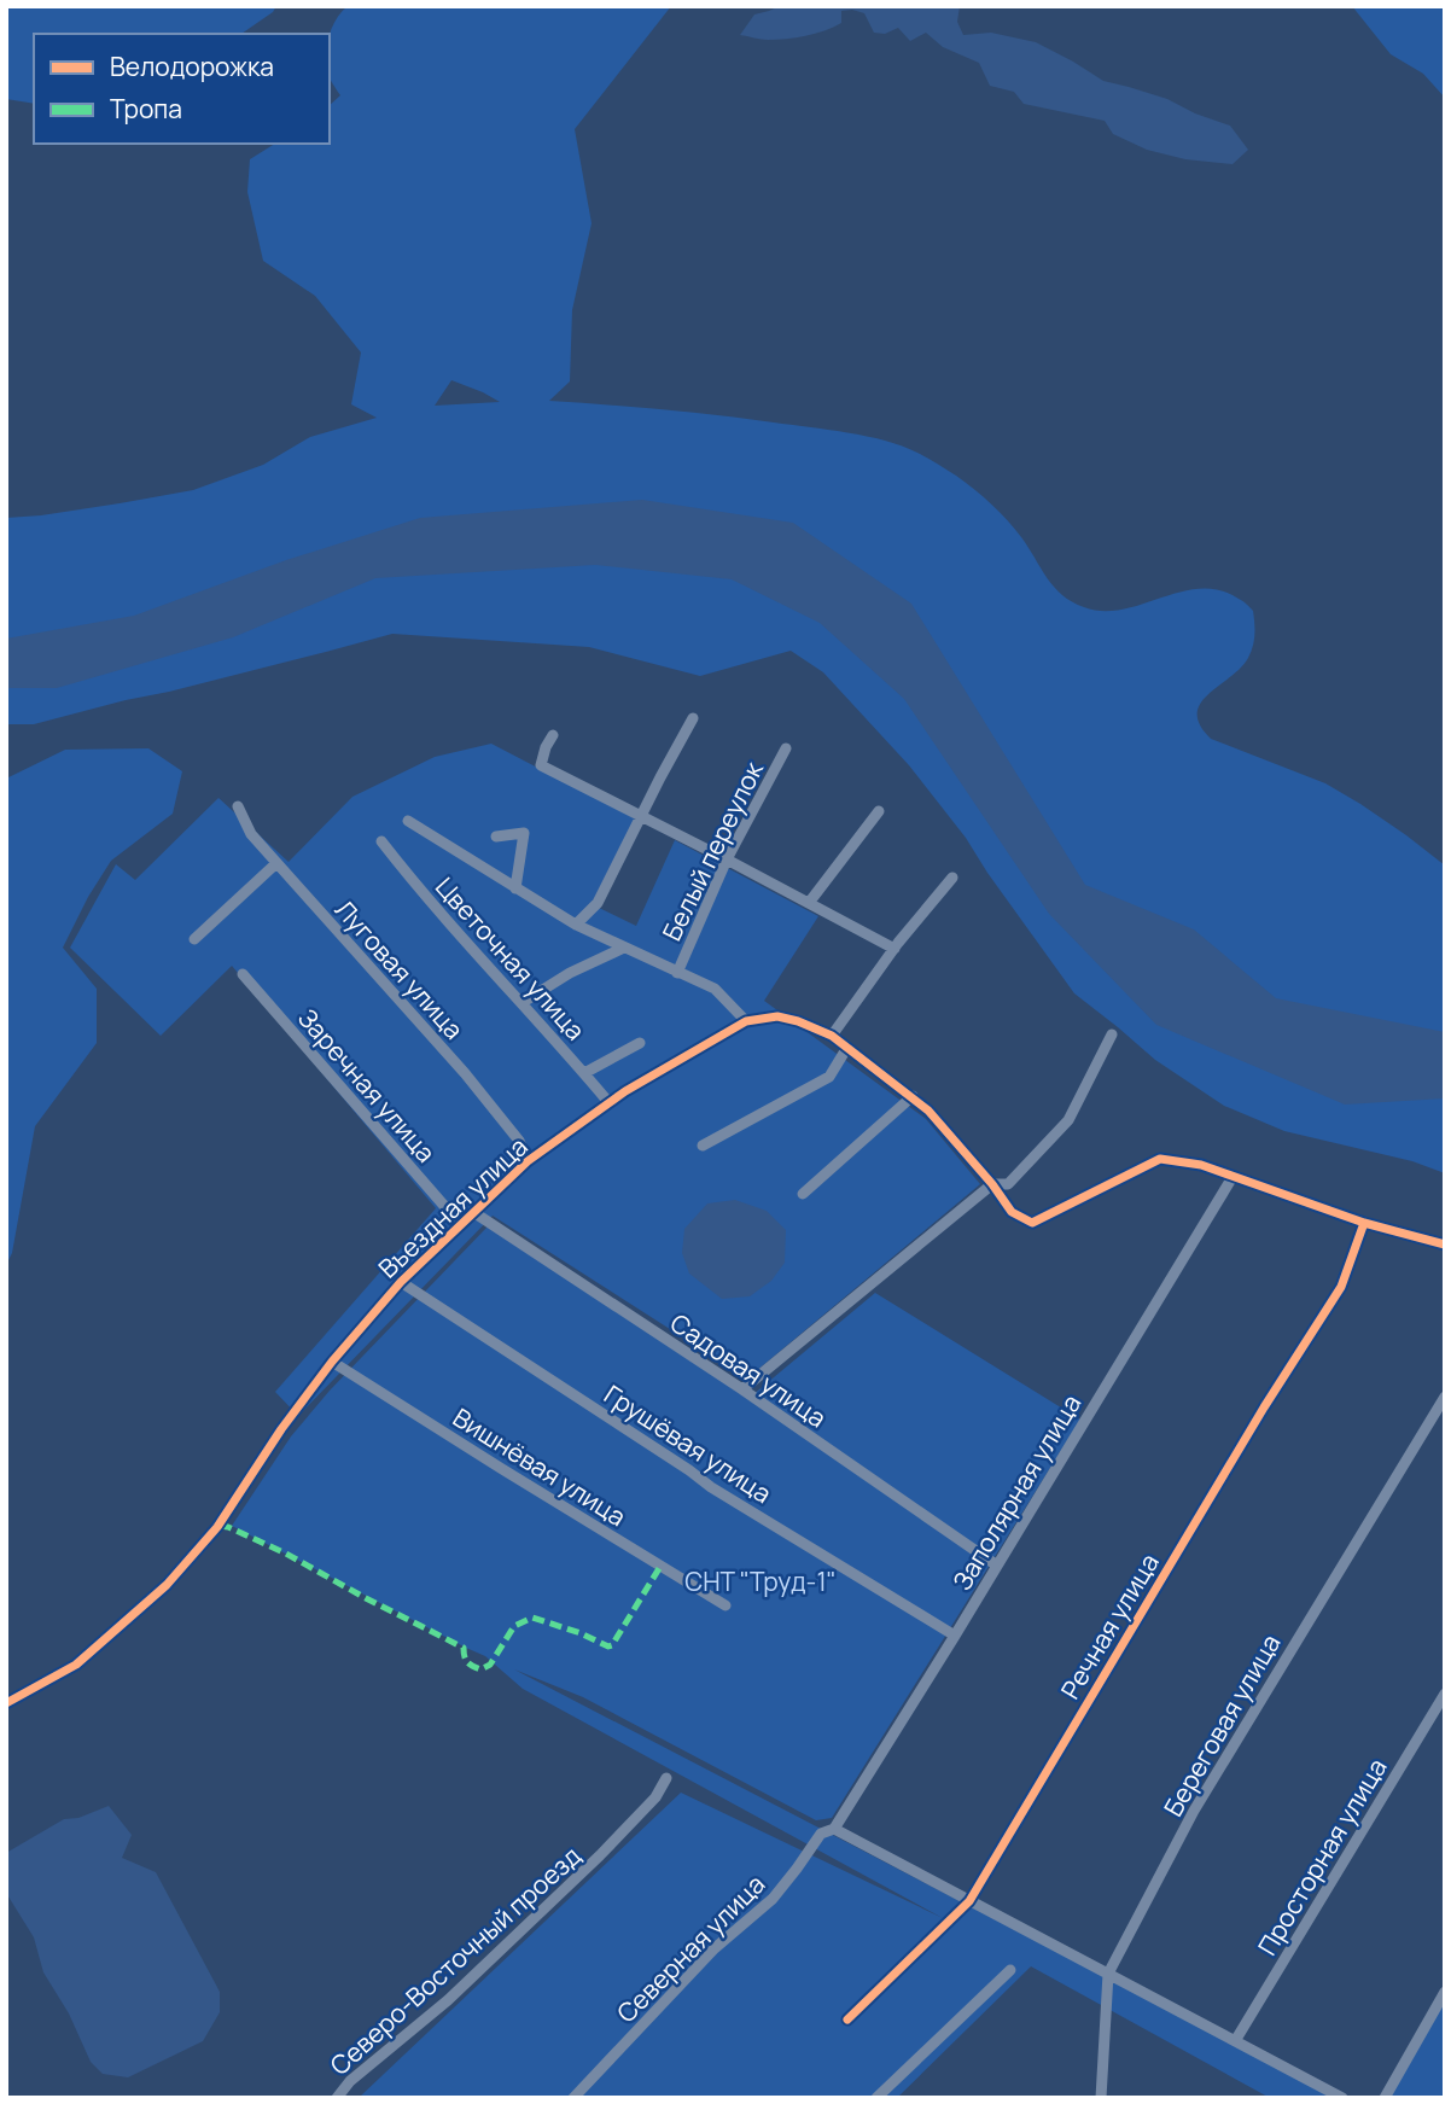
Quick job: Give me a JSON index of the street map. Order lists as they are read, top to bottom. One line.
{"streets":{"street":["Белый переулок","Цветочная улица","Луговая улица","Заречная улица","Въездная улица","Садовая улица","Грушёвая улица","Вишнёвая улица","Заполярная улица","Речная улица","Береговая улица","Просторная улица","Северная улица","Северо-Восточный проезд"]},"crossings":[["Белый переулок","Цветочная улица"],["Цветочная улица","Въездная улица"],["Луговая улица","Въездная улица"],["Заречная улица","Въездная улица"],["Въездная улица","Садовая улица"],["Въездная улица","Грушёвая улица"],["Въездная улица","Вишнёвая улица"],["Садовая улица","Заполярная улица"],["Грушёвая улица","Заполярная улица"],["Заполярная улица","Северная улица"]],"parks":["СНТ \"Труд-1\""],"legend":["Велодорожка","Тропа"]}
